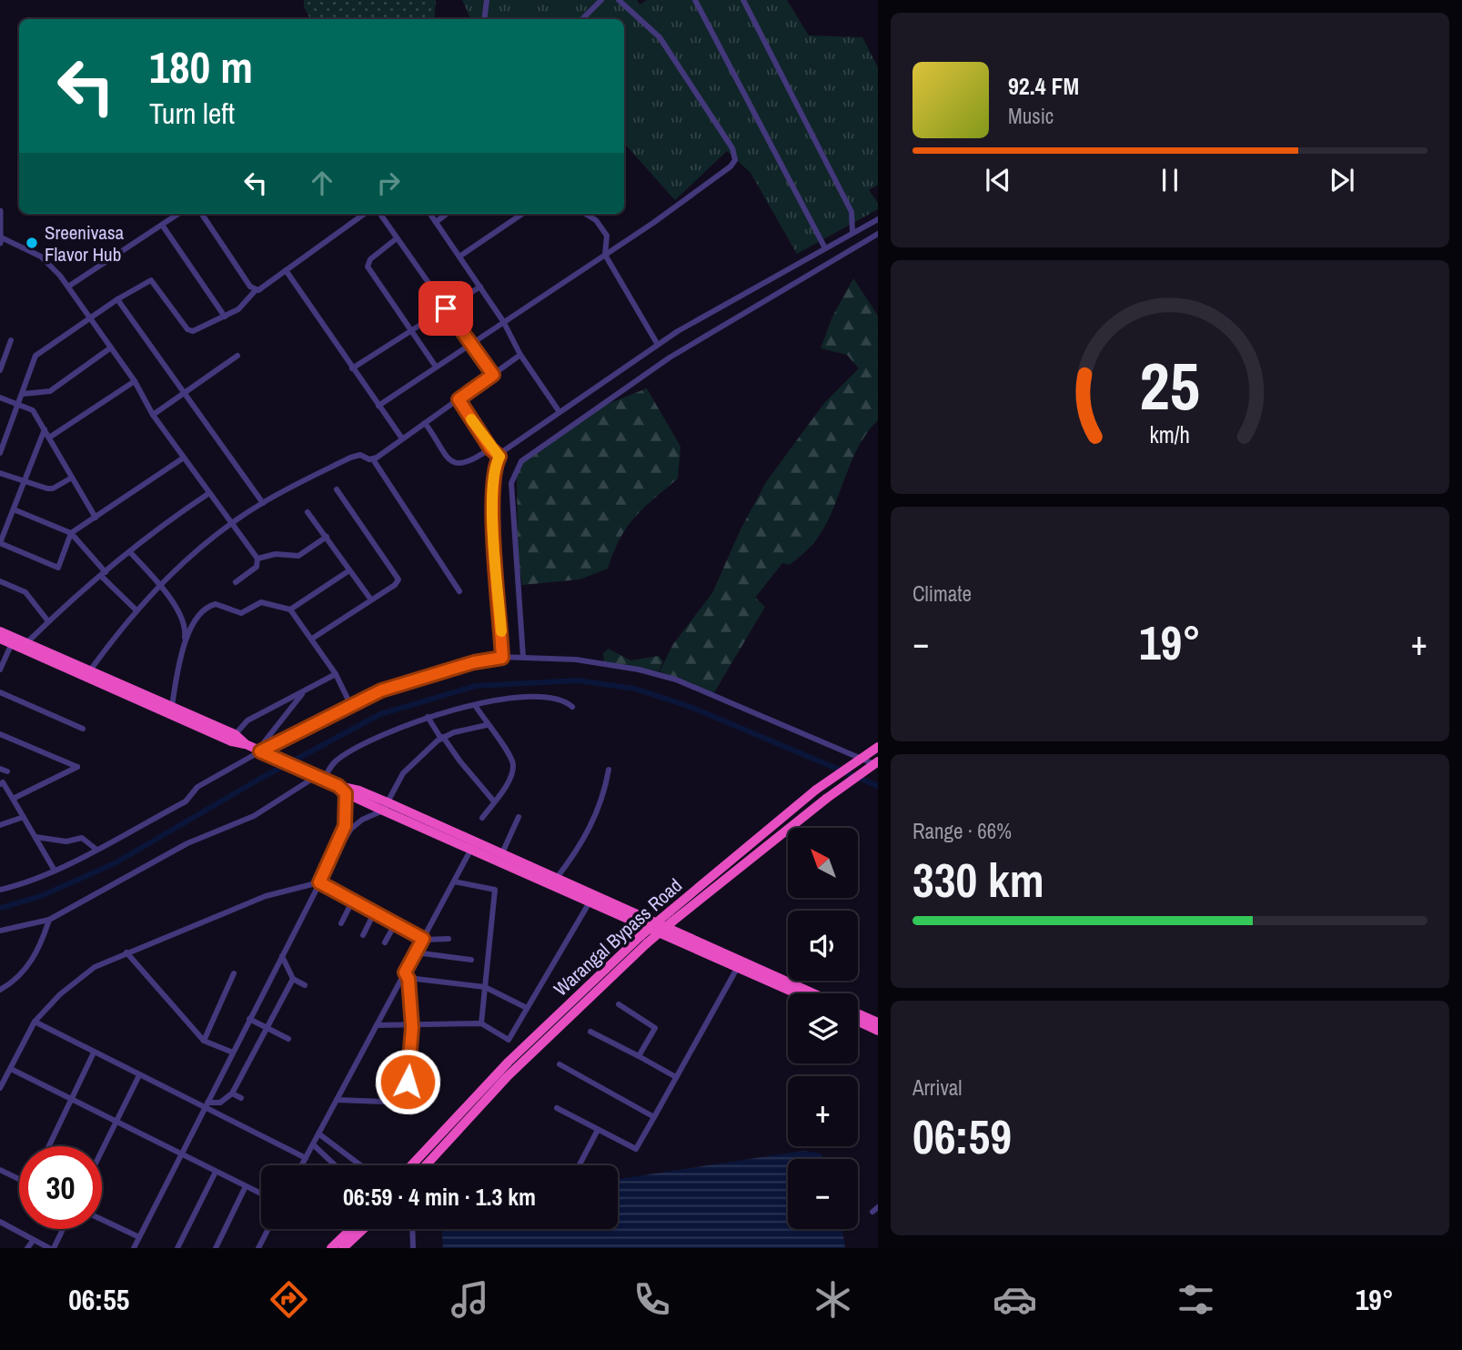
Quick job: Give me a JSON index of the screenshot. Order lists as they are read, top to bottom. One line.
{"streets":{"highway":["Warangal Bypass Road"]},"places":["Sreenivasa Flavor Hub"],"north":"top left","page":{"turn":["180 m","Turn left"],"song":["92.4 FM","Music"],"tile":["Climate",["Range · 66%","330 km"],["Arrival","06:59"]],"heat":["−","19°","+"],"map_buttons":["+","−"],"limit":"30","trip":"06:59 · 4 min · 1.3 km","tabs":["06:55","19°"],"gauge":["25","km/h"]}}
